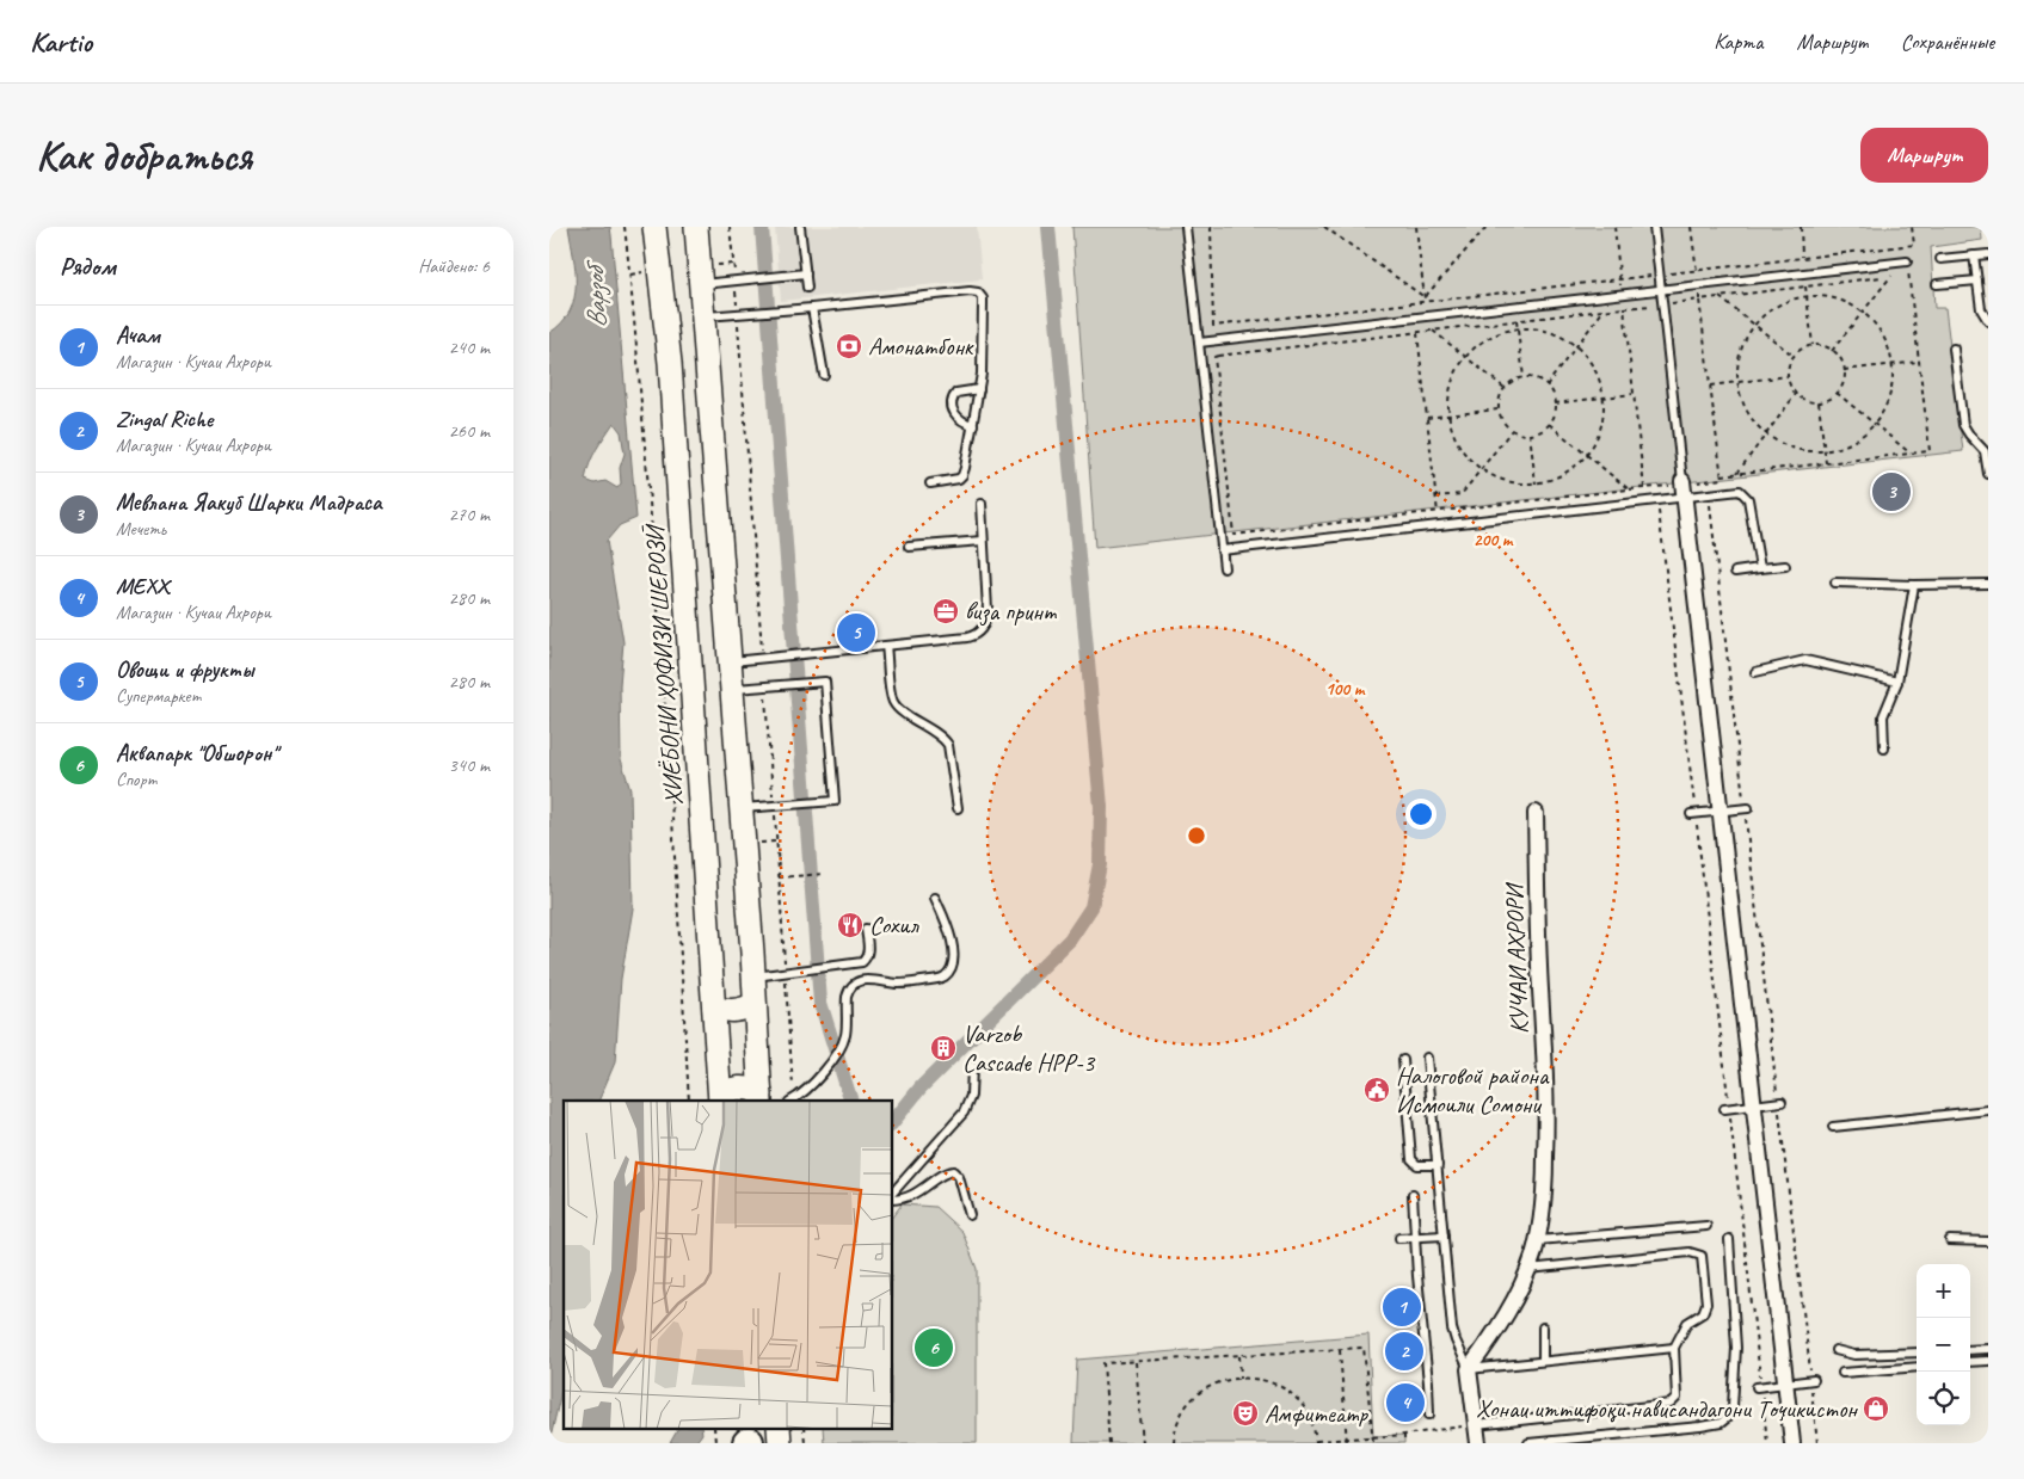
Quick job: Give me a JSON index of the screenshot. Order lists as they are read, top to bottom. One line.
{"streets":{"main road":["ХИЁБОНИ ҲОФИЗИ ШЕРОЗӢ"],"street":["КУЧАИ АХРОРИ"]},"water":["Варзоб"],"places":{"bank":["Амонатбонк"],"office":["виза принт"],"restaurant":["Сохил"],"building":["Varzob Cascade HPP-3"],"public building":["Налоговой района Исмоили Сомони"],"shop":["Хонаи иттифоқи нависандагони Тоҷикистон"],"theatre":["Aмфитеатр"]},"page":{"header":"Kartio","nav":["Карта","Маршрут","Сохранённые"],"buttons":"Маршрут","title":"Как добраться","heading":["Рядом","Найдено: 6"],"list":[{"mark":"1","name":"Ачам","note":"Магазин · Кучаи Ахрори","value":"240 m"},{"mark":"2","name":"Zingal Riche","note":"Магазин · Кучаи Ахрори","value":"260 m"},{"mark":"3","name":"Мевлана Яакуб Шарки Мадраса","note":"Мечеть","value":"270 m"},{"mark":"4","name":"MEXX","note":"Магазин · Кучаи Ахрори","value":"280 m"},{"mark":"5","name":"Овощи и фрукты","note":"Супермаркет","value":"280 m"},{"mark":"6","name":"Аквапарк \"Обшорон\"","note":"Спорт","value":"340 m"}],"pins":["3","5","1","6","2","4"],"map_buttons":["+","−"]},"rings":["200 m","100 m"]}
